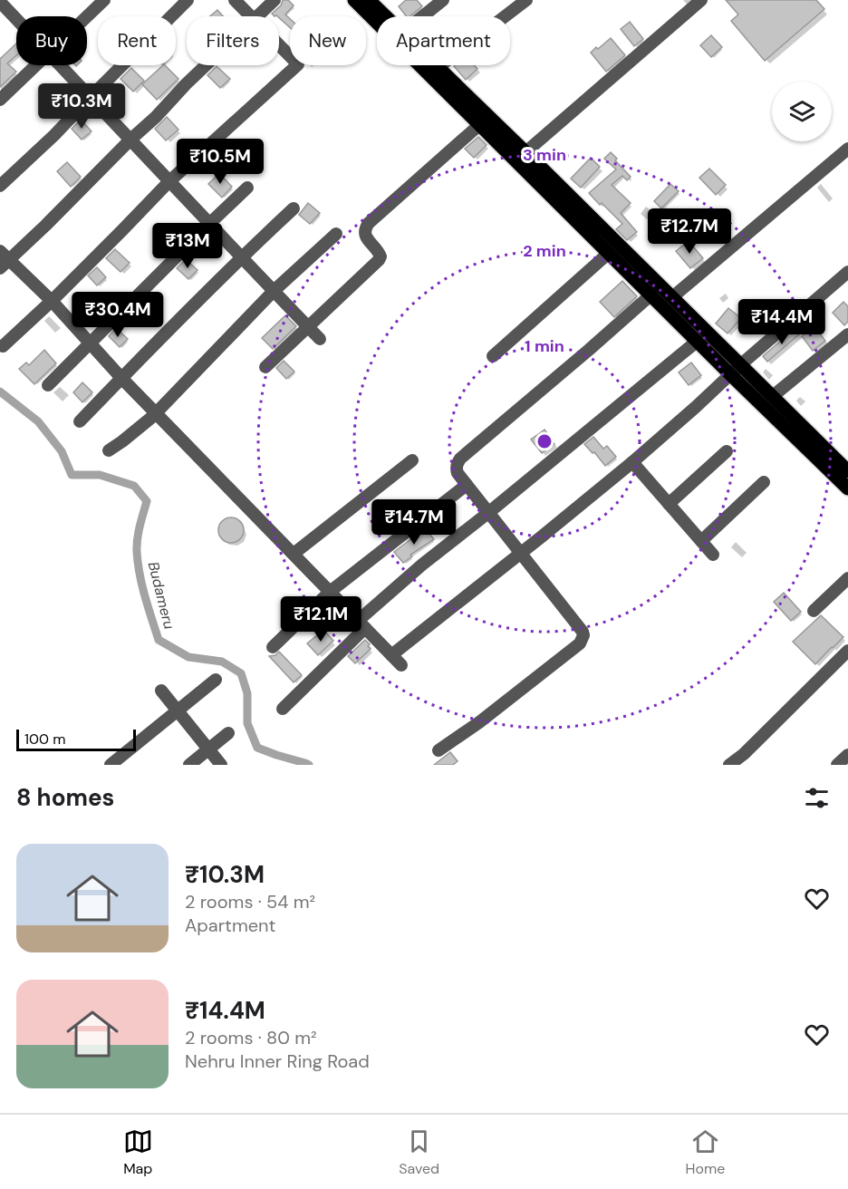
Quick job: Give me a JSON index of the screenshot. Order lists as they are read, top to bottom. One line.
{"water":["Budameru"],"scale_bar":"100 m","page":{"chip":["Buy","Rent","Filters","New","Apartment"],"price":["₹10.3M","₹10.5M","₹12.7M","₹13M","₹30.4M","₹14.4M","₹14.7M","₹12.1M"],"scale":"100 m","heading":"8 homes","list":[{"name":"₹10.3M","note":"2 rooms · 54 m² · Apartment"},{"name":"₹14.4M","note":"2 rooms · 80 m² · Nehru Inner Ring Road"}],"tabs":["Map","Saved","Home"]},"rings":["3 min","2 min","1 min"]}
